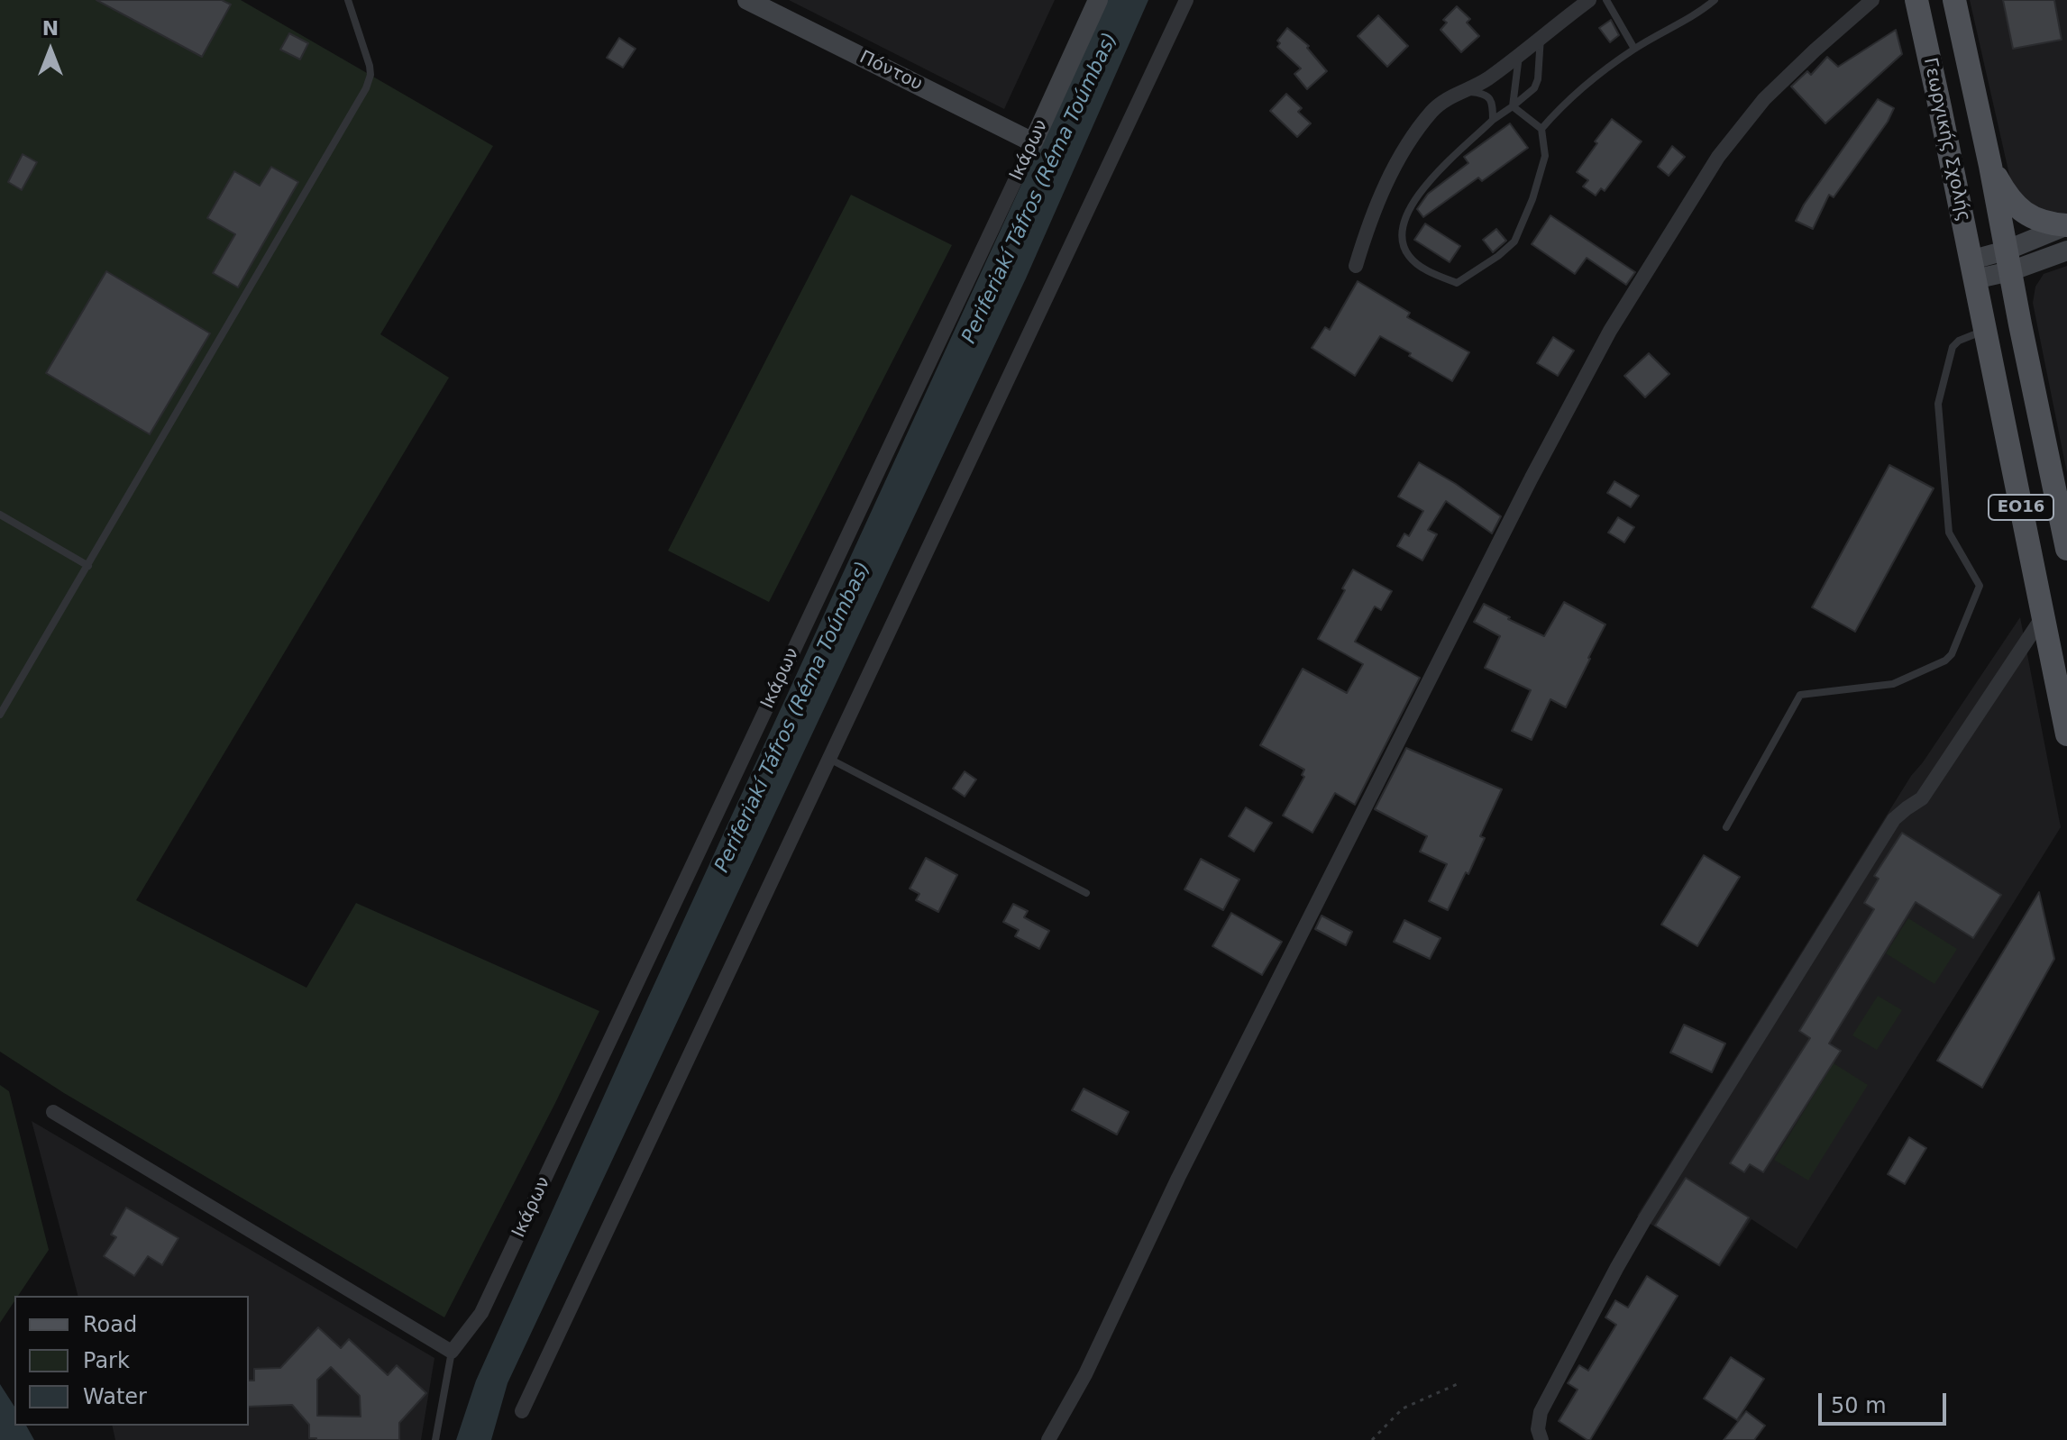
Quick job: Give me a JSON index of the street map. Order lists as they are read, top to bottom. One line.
{"streets":{"main road":["Πόντου","Γεωργικής Σχολής","Ικάρων","ΕΟ16"]},"crossings":[["Πόντου","Ικάρων"],["Γεωργικής Σχολής","ΕΟ16"]],"water":["Periferiakí Táfros (Réma Toúmbas)"],"legend":["Road","Park","Water"],"scale_bar":"50 m","north":"top"}
